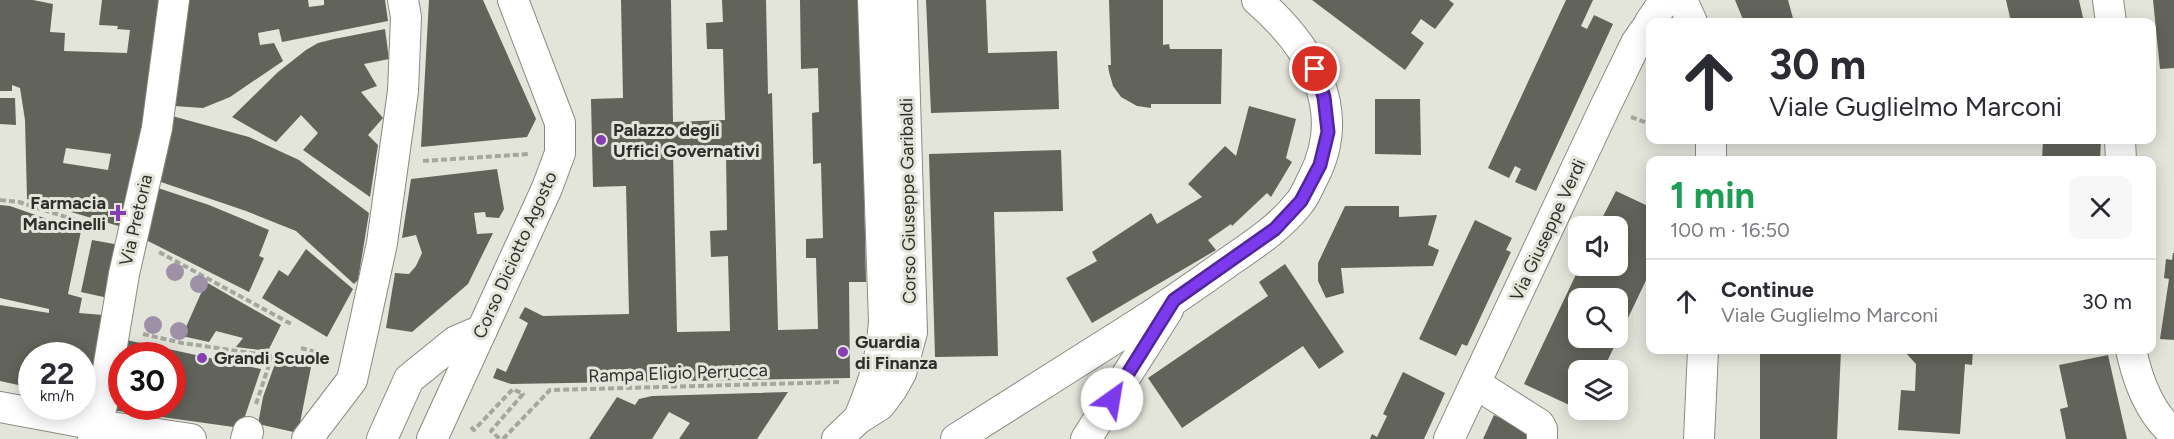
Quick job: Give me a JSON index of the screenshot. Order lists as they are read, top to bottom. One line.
{"streets":{"street":["Corso Giuseppe Garibaldi","Via Pretoria","Via Giuseppe Verdi","Corso Diciotto Agosto"],"path":["Rampa Eligio Perrucca"]},"crossings":[["Corso Giuseppe Garibaldi","Rampa Eligio Perrucca"]],"places":{"other":["Palazzo degli Uffici Governativi","Guardia di Finanza","Grandi Scuole"],"health":["Farmacia Mancinelli"]},"page":{"turn":["30 m","Viale Guglielmo Marconi"],"heading":["1 min","100 m · 16:50"],"list":[{"name":"Continue","note":"Viale Guglielmo Marconi","value":"30 m"}],"speed":"22 km/h","limit":"30"}}
